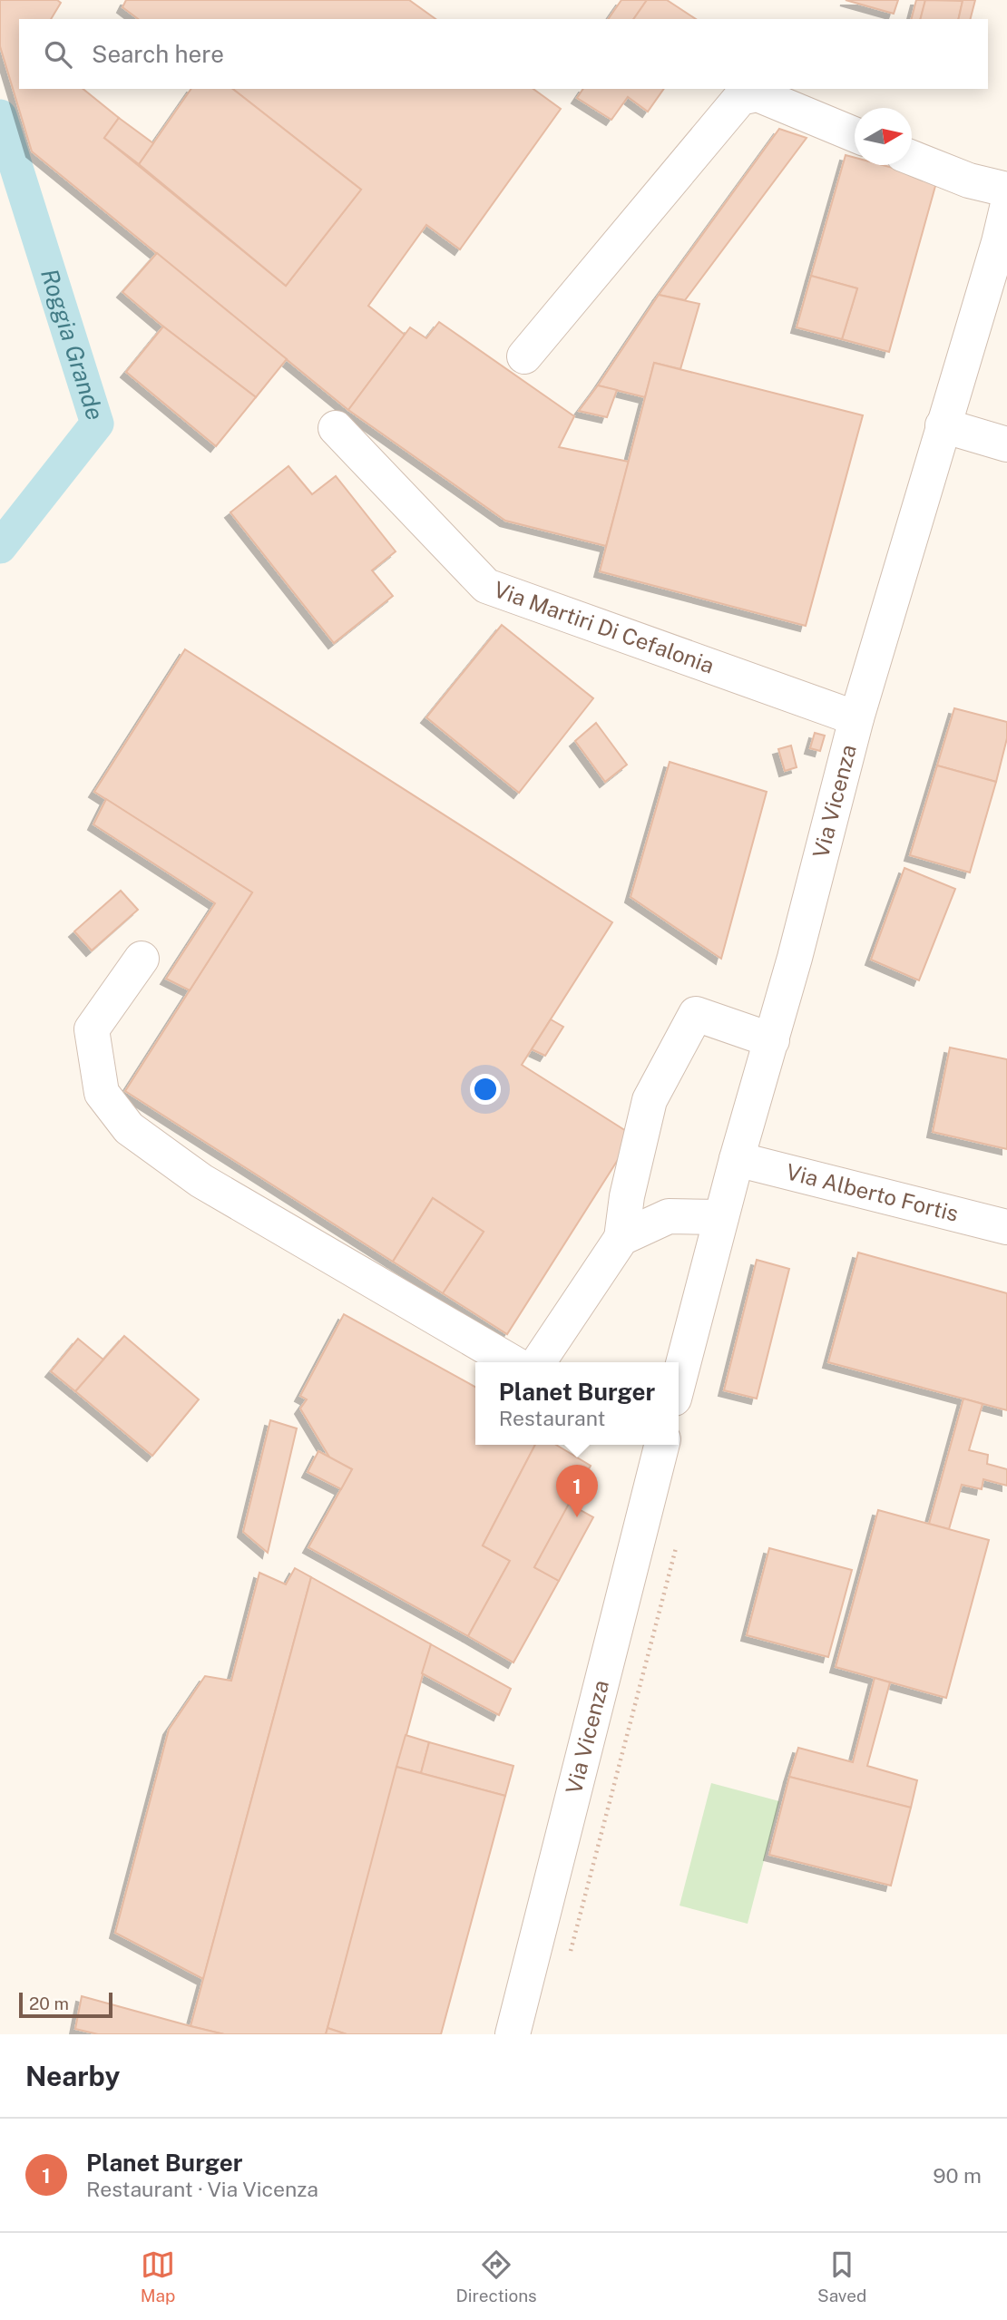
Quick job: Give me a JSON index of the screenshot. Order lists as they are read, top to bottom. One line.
{"streets":{"street":["Via Martiri Di Cefalonia","Via Vicenza","Via Alberto Fortis"]},"crossings":[["Via Martiri Di Cefalonia","Via Vicenza"],["Via Vicenza","Via Alberto Fortis"]],"water":["Roggia Grande"],"scale_bar":"20 m","north":"right","page":{"search":"Search here","popup":["Planet Burger","Restaurant"],"pins":"1","scale":"20 m","heading":"Nearby","list":[{"mark":"1","name":"Planet Burger","note":"Restaurant · Via Vicenza","value":"90 m"}],"nav":["Map","Directions","Saved"]}}
